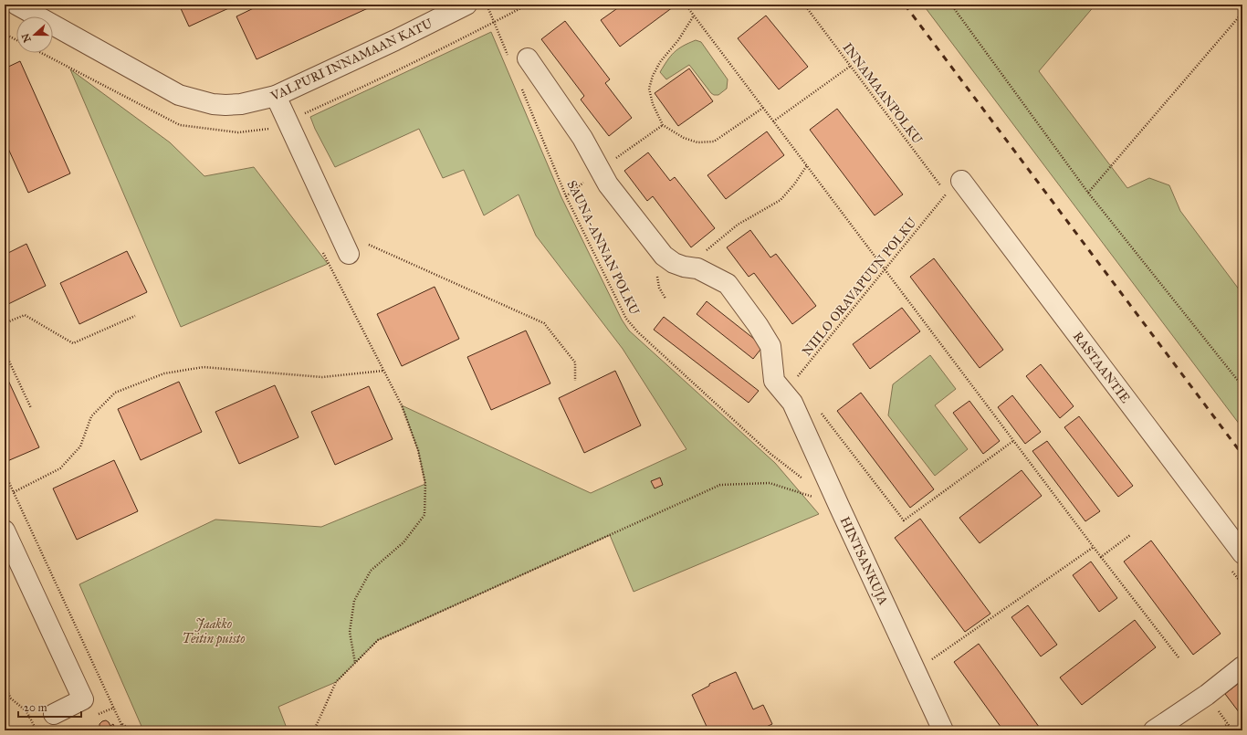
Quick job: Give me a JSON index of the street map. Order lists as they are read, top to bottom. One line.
{"streets":{"street":["VALPURI INNAMAAN KATU","RASTAANTIE","HINTSANKUJA"],"path":["INNAMAANPOLKU","SAUNA-ANNAN POLKU","NIILO ORAVAPUUN POLKU"]},"crossings":[["NIILO ORAVAPUUN POLKU","RASTAANTIE"],["NIILO ORAVAPUUN POLKU","HINTSANKUJA"]],"parks":["Jaakko Teitin puisto"],"scale_bar":"20 m","north":"left"}
